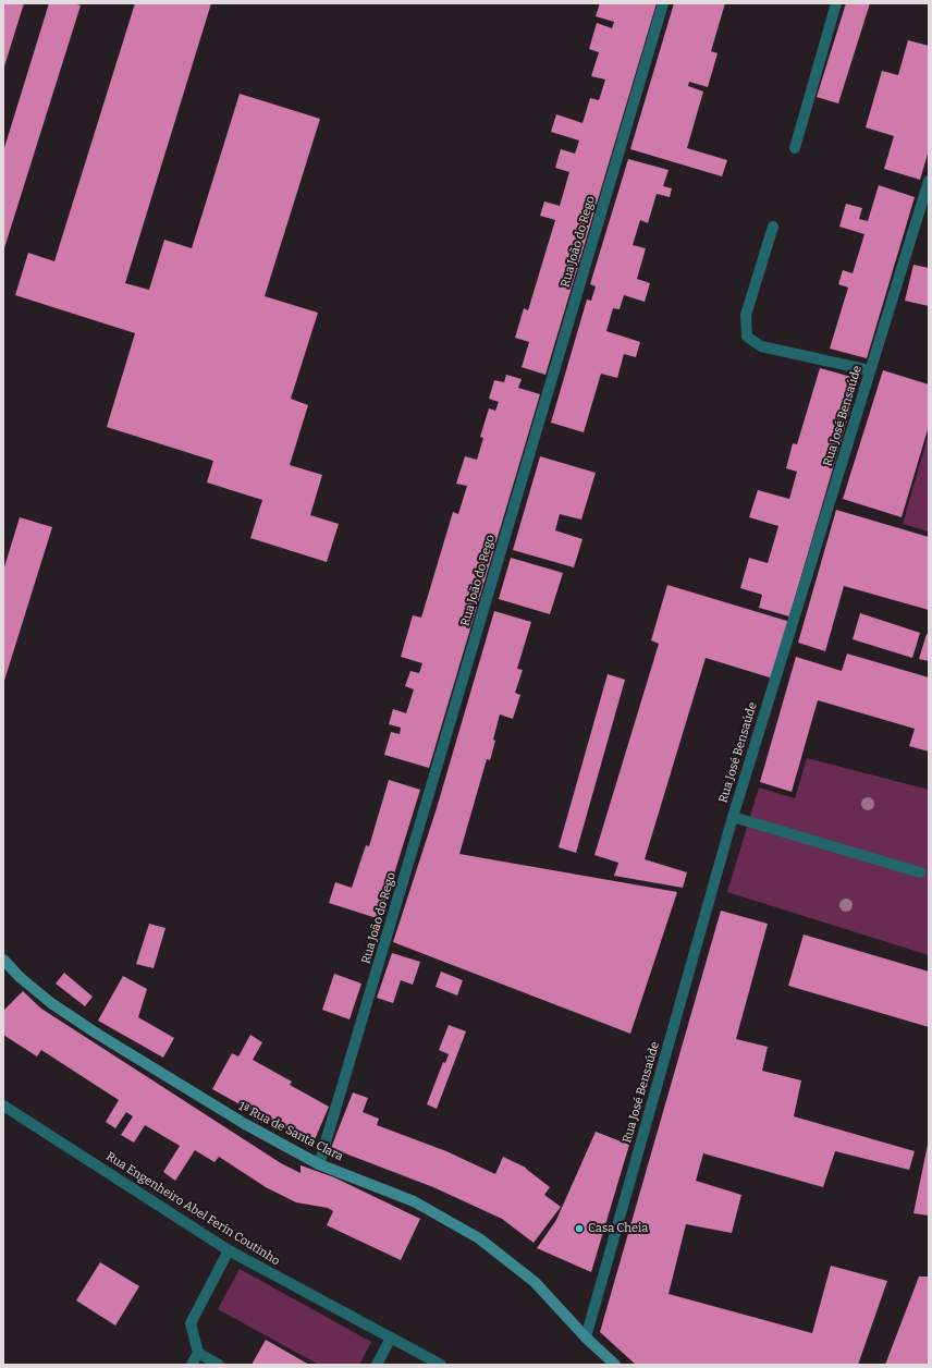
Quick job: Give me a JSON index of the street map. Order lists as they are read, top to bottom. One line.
{"streets":{"main road":["1ª Rua de Santa Clara"],"street":["Rua João do Rego","Rua José Bensaúde","Rua Engenheiro Abel Ferin Coutinho"]},"crossings":[["Rua João do Rego","1ª Rua de Santa Clara"],["Rua José Bensaúde","1ª Rua de Santa Clara"]],"places":["Casa Cheia"]}
